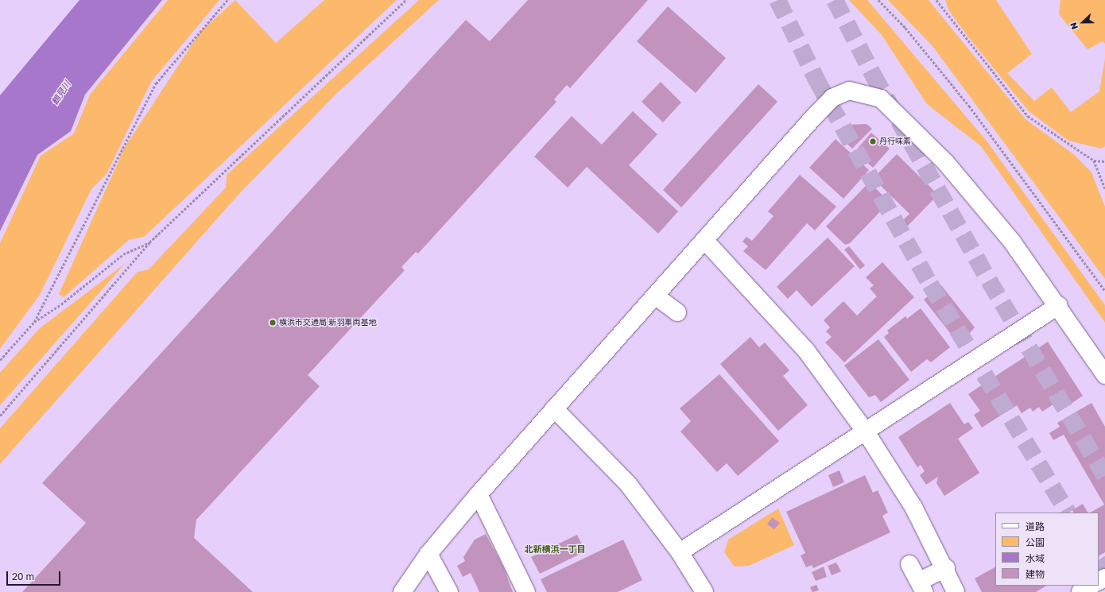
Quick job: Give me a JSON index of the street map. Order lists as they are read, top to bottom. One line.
{"districts":["北新横浜一丁目"],"water":["鶴見川"],"places":["丹行味素","横浜市交通局 新羽車両基地"],"legend":["道路","公園","水域","建物"],"scale_bar":"20 m","north":"left"}
